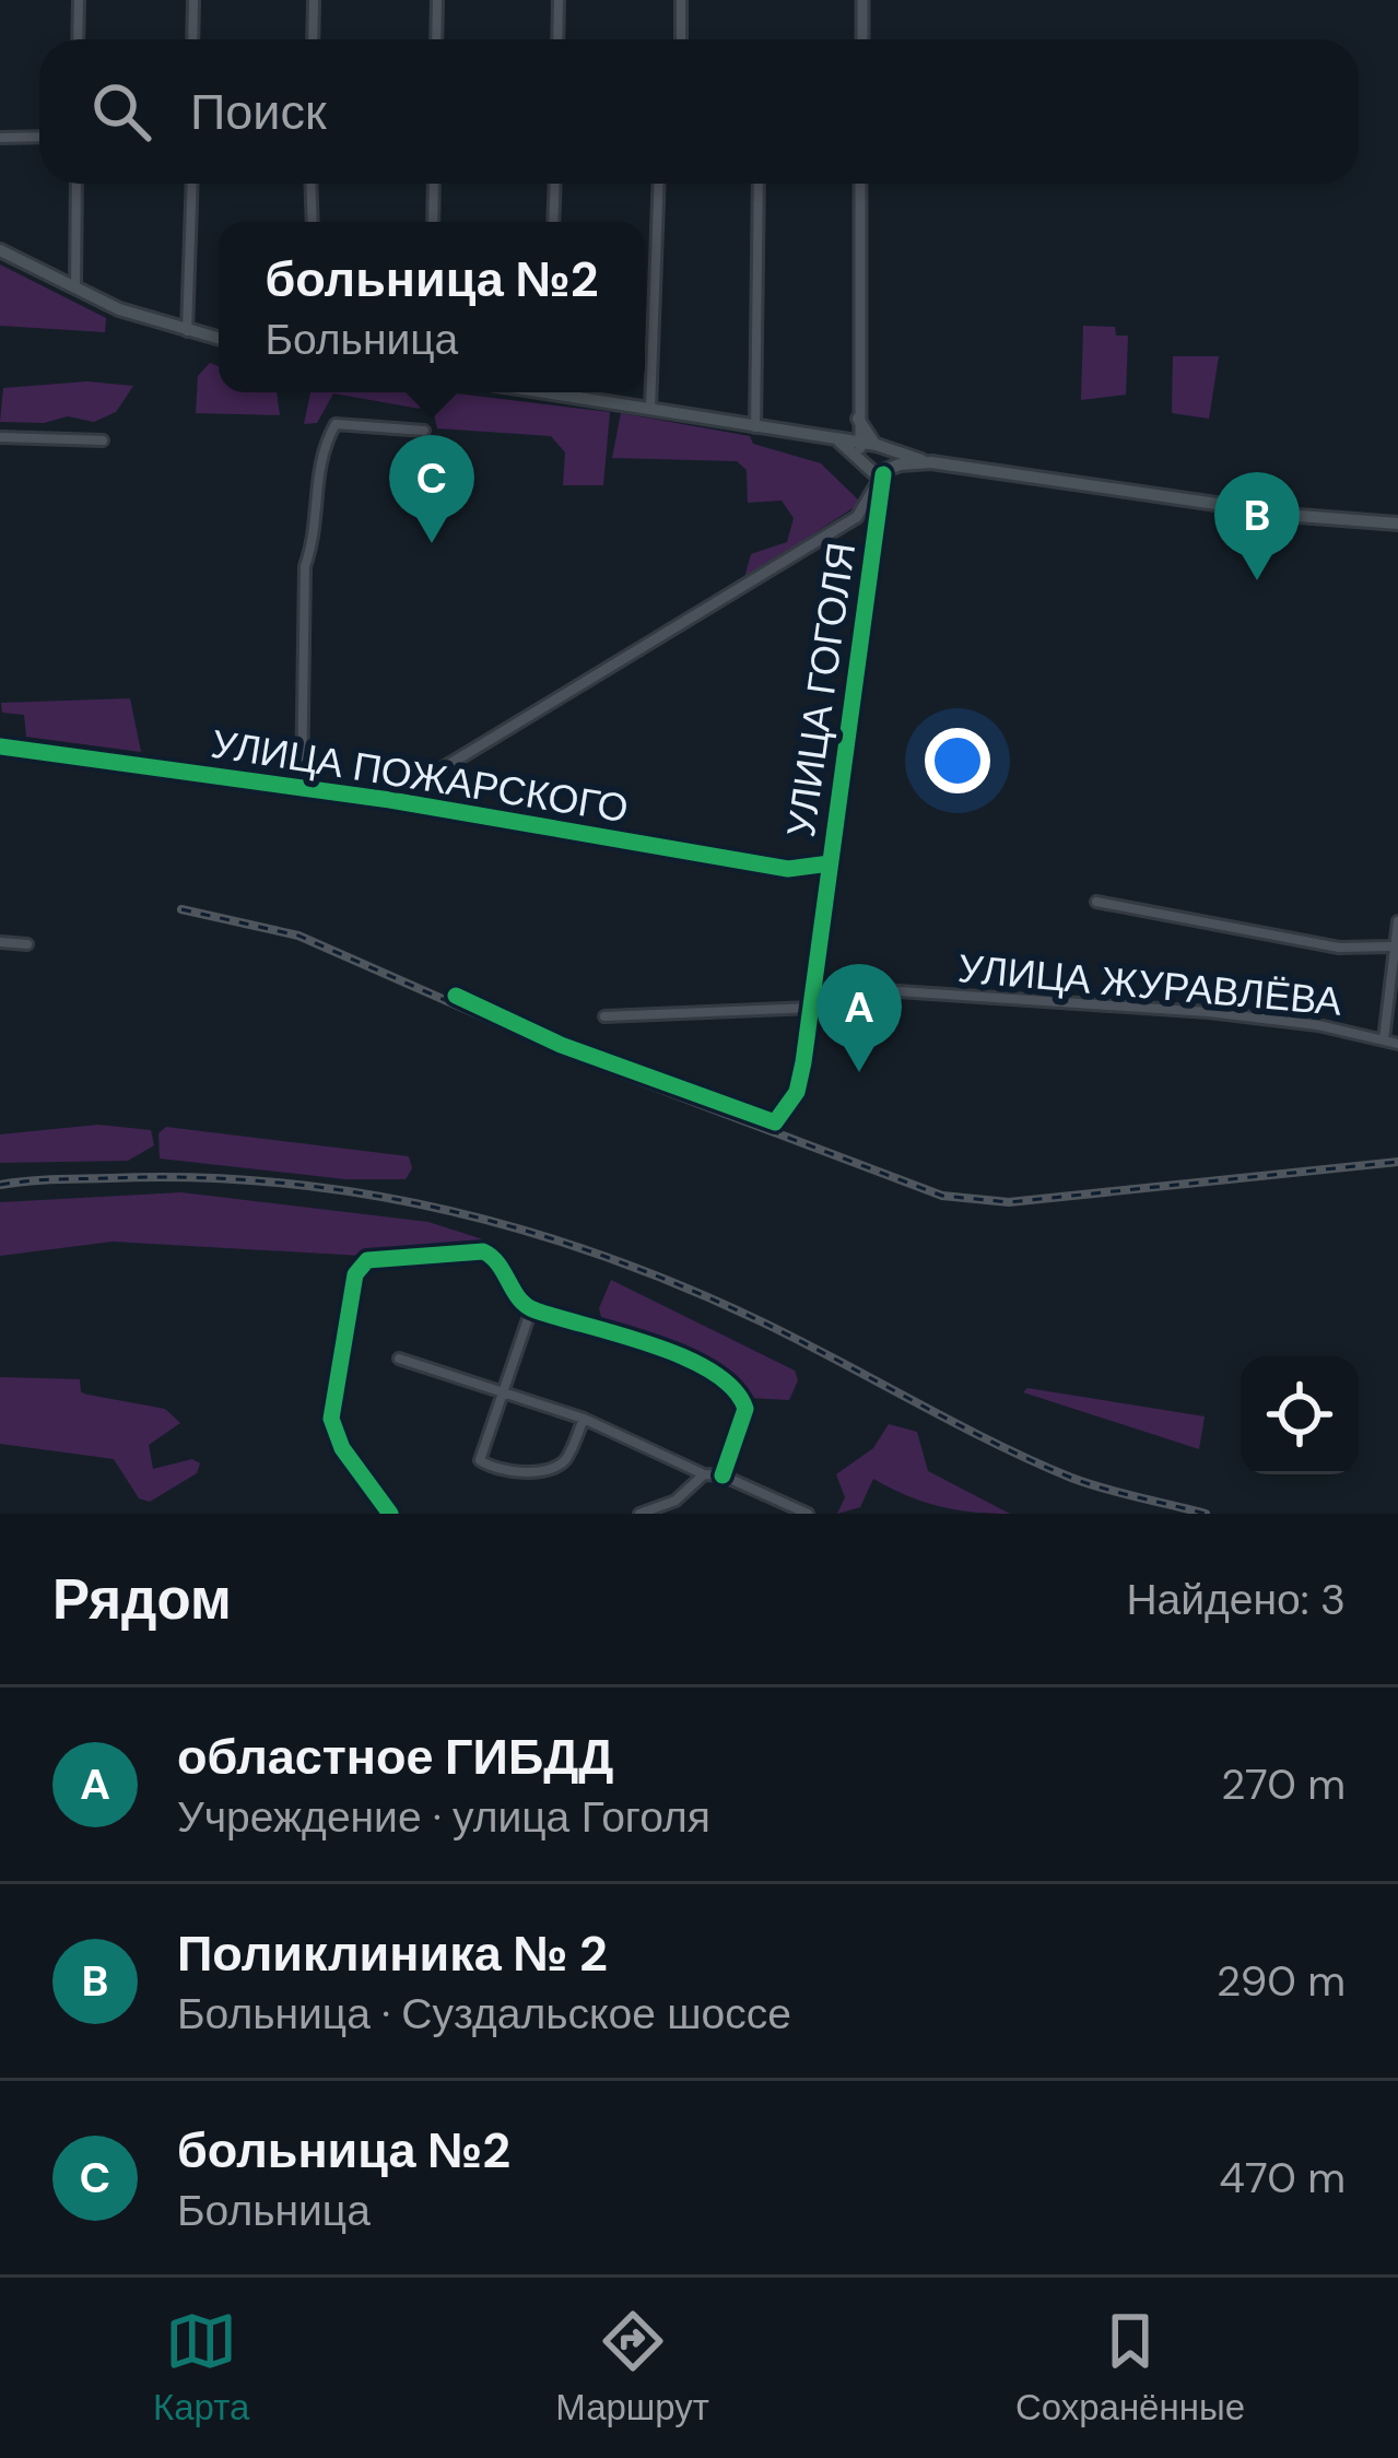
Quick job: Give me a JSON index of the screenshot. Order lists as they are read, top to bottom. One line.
{"streets":{"street":["УЛИЦА ГОГОЛЯ","УЛИЦА ПОЖАРСКОГО","УЛИЦА ЖУРАВЛЁВА"]},"crossings":[["УЛИЦА ГОГОЛЯ","УЛИЦА ПОЖАРСКОГО"],["УЛИЦА ГОГОЛЯ","УЛИЦА ЖУРАВЛЁВА"]],"page":{"search":"Поиск","popup":["больница №2","Больница"],"pins":["C","B","A"],"heading":["Рядом","Найдено: 3"],"list":[{"mark":"A","name":"областное ГИБДД","note":"Учреждение · улица Гоголя","value":"270 m"},{"mark":"B","name":"Поликлиника № 2","note":"Больница · Суздальское шоссе","value":"290 m"},{"mark":"C","name":"больница №2","note":"Больница","value":"470 m"}],"nav":["Карта","Маршрут","Сохранённые"]}}
